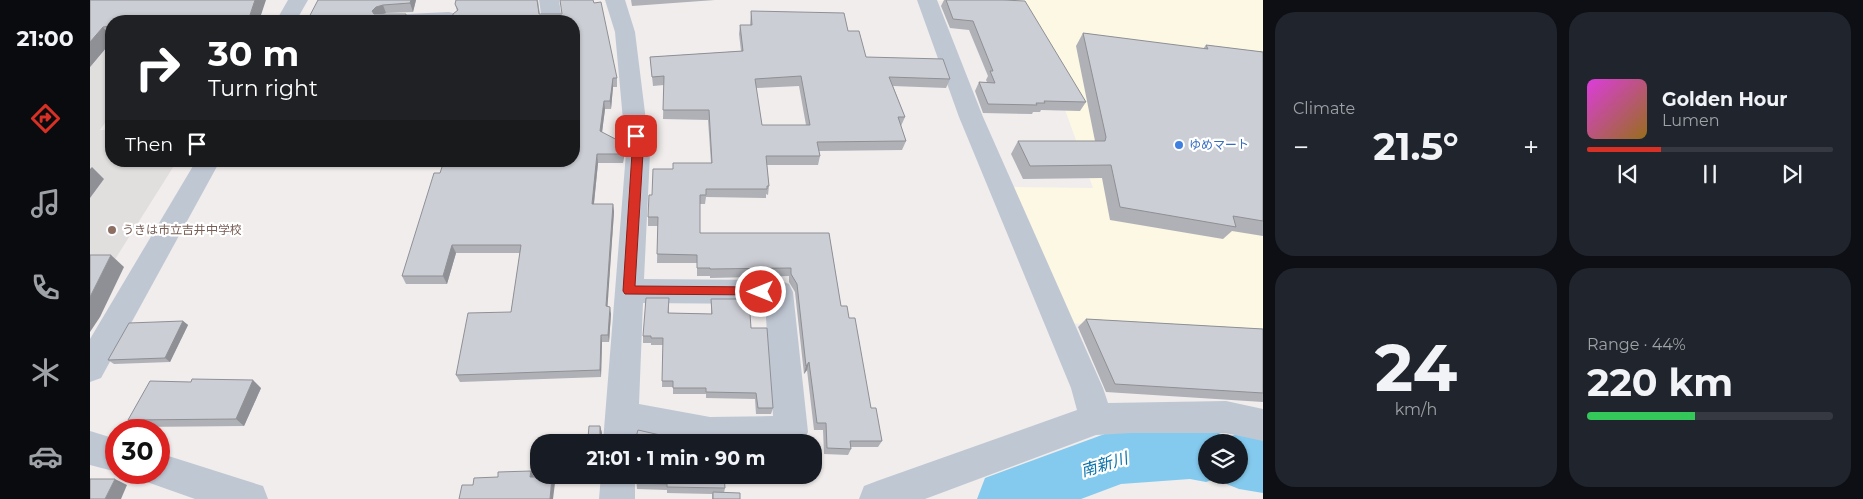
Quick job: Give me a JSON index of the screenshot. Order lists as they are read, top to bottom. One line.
{"water":["南新川"],"places":["ゆめマート","うきは市立吉井中学校"],"page":{"tabs":"21:00","tile":["Climate",["24","km/h"],["Range · 44%","220 km"]],"turn":["30 m","Turn right"],"song":["Golden Hour","Lumen"],"then":"Then","heat":["−","21.5°","+"],"limit":"30","trip":"21:01 · 1 min · 90 m"}}
